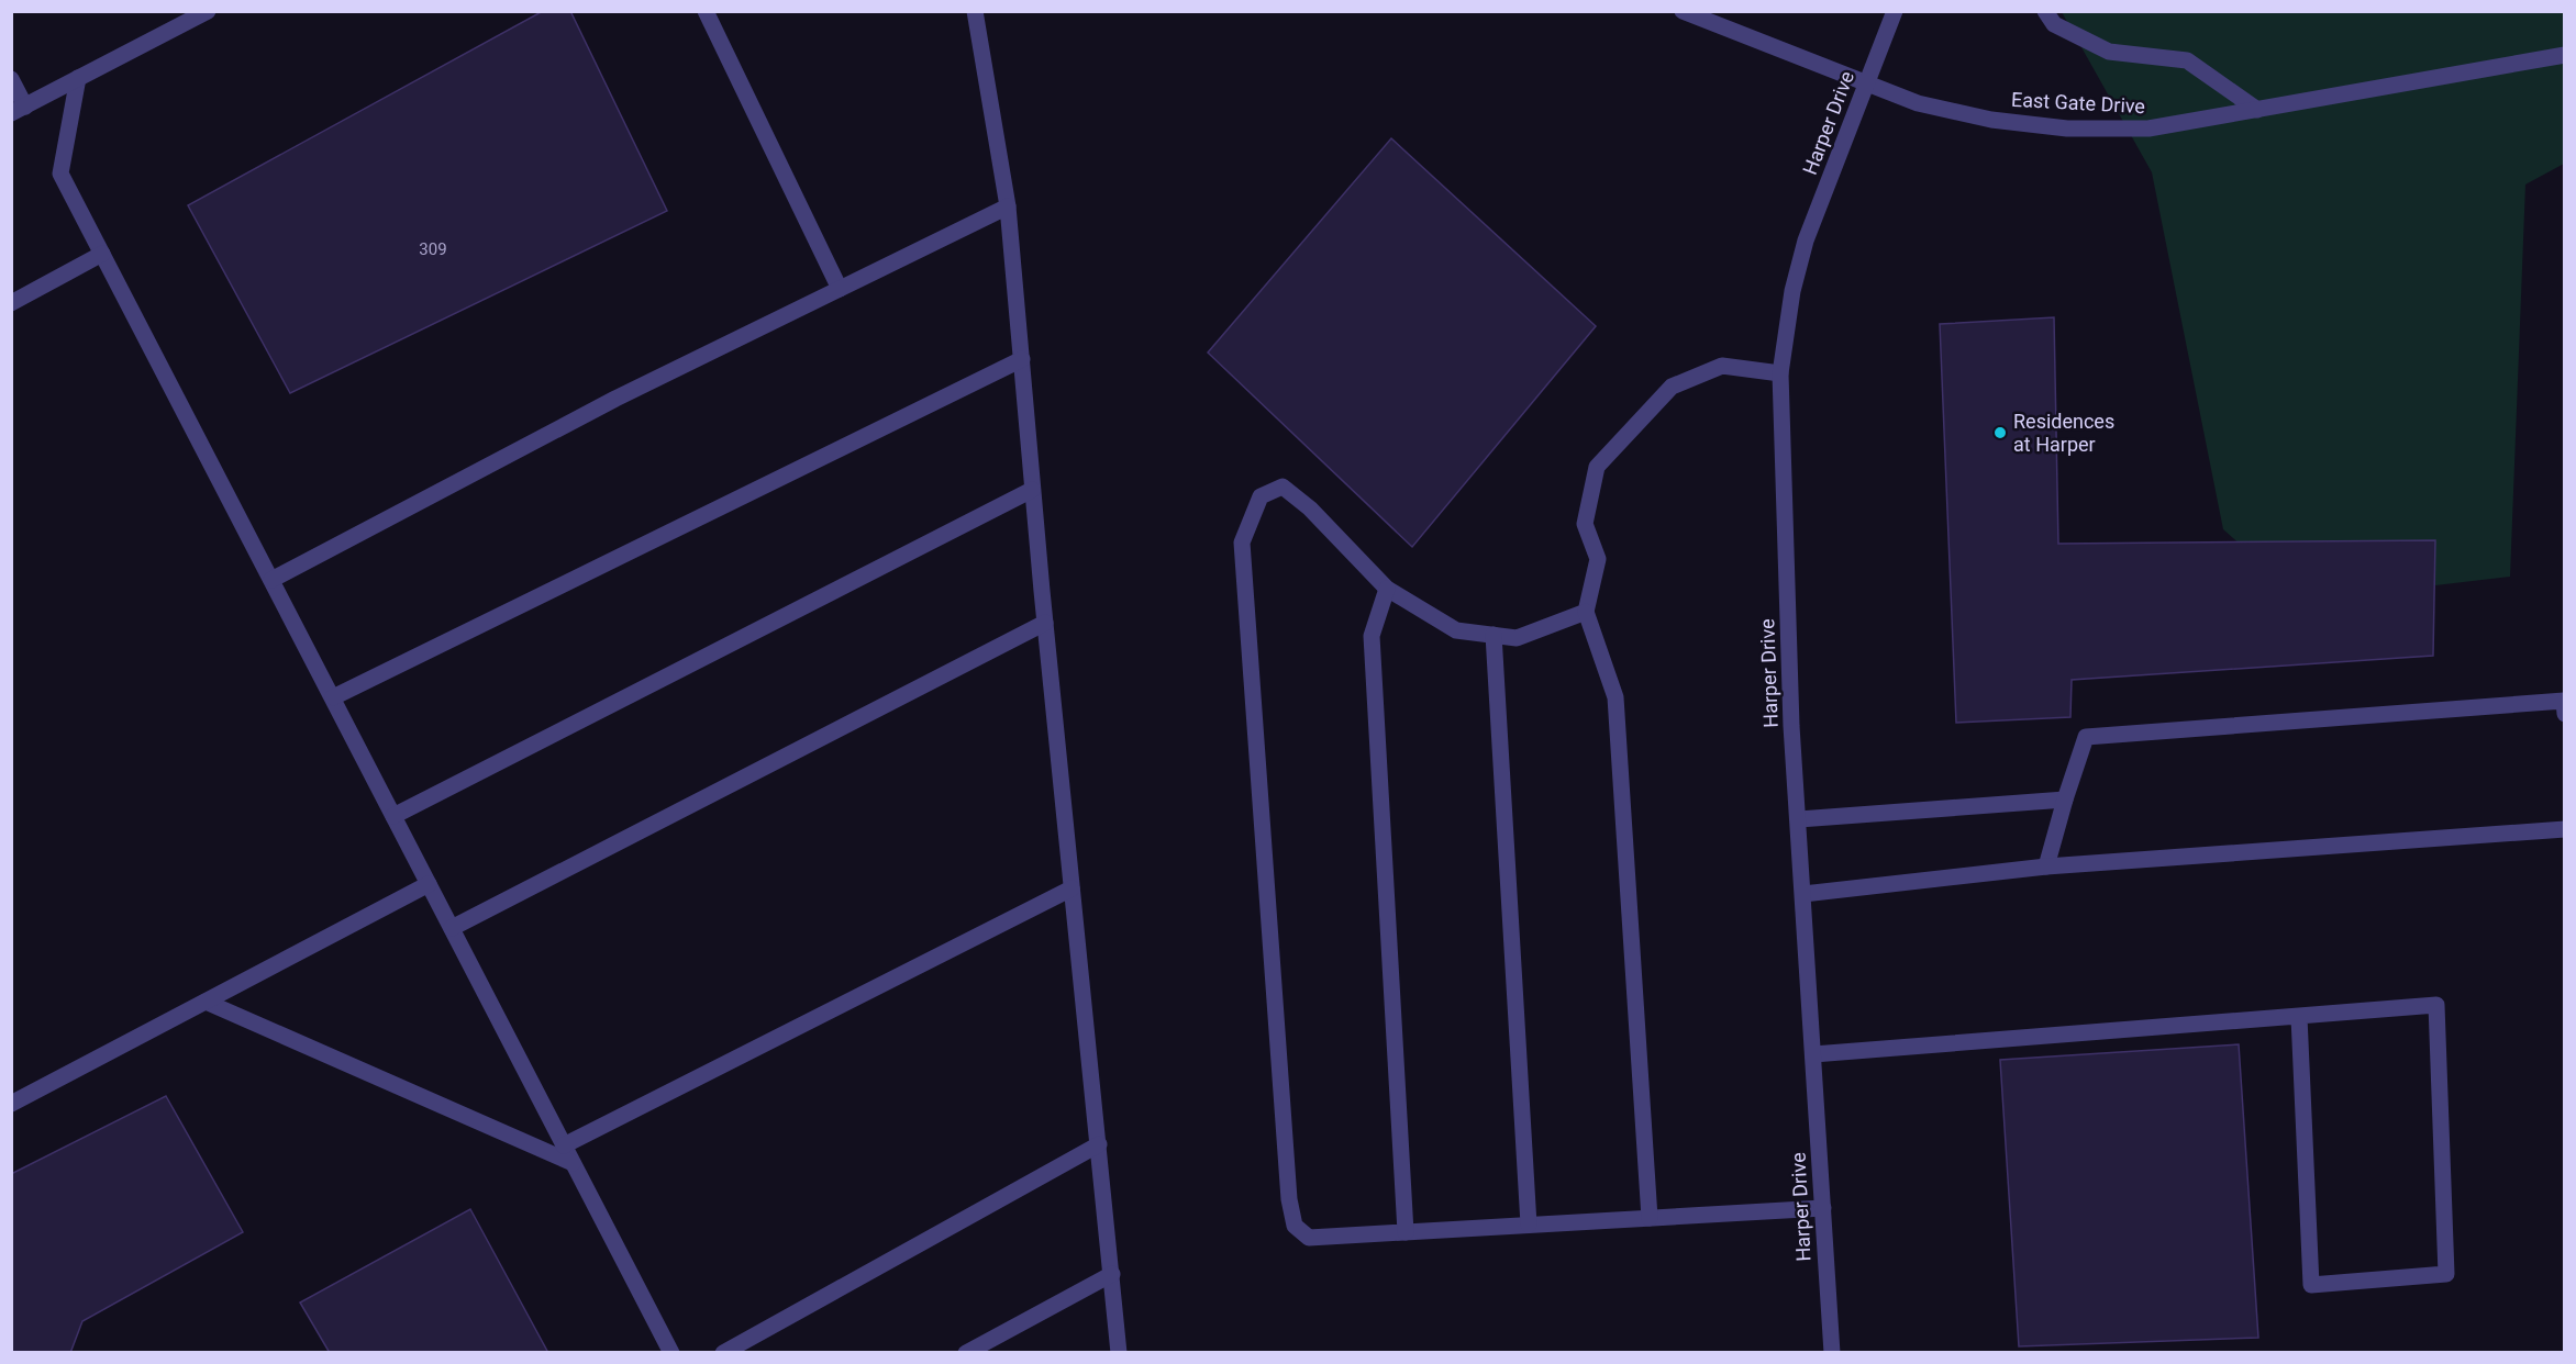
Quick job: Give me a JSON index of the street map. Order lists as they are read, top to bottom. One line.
{"streets":{"street":["East Gate Drive","Harper Drive"]},"crossings":[["East Gate Drive","Harper Drive"]],"places":["Residences at Harper"],"house_numbers":["309"]}
